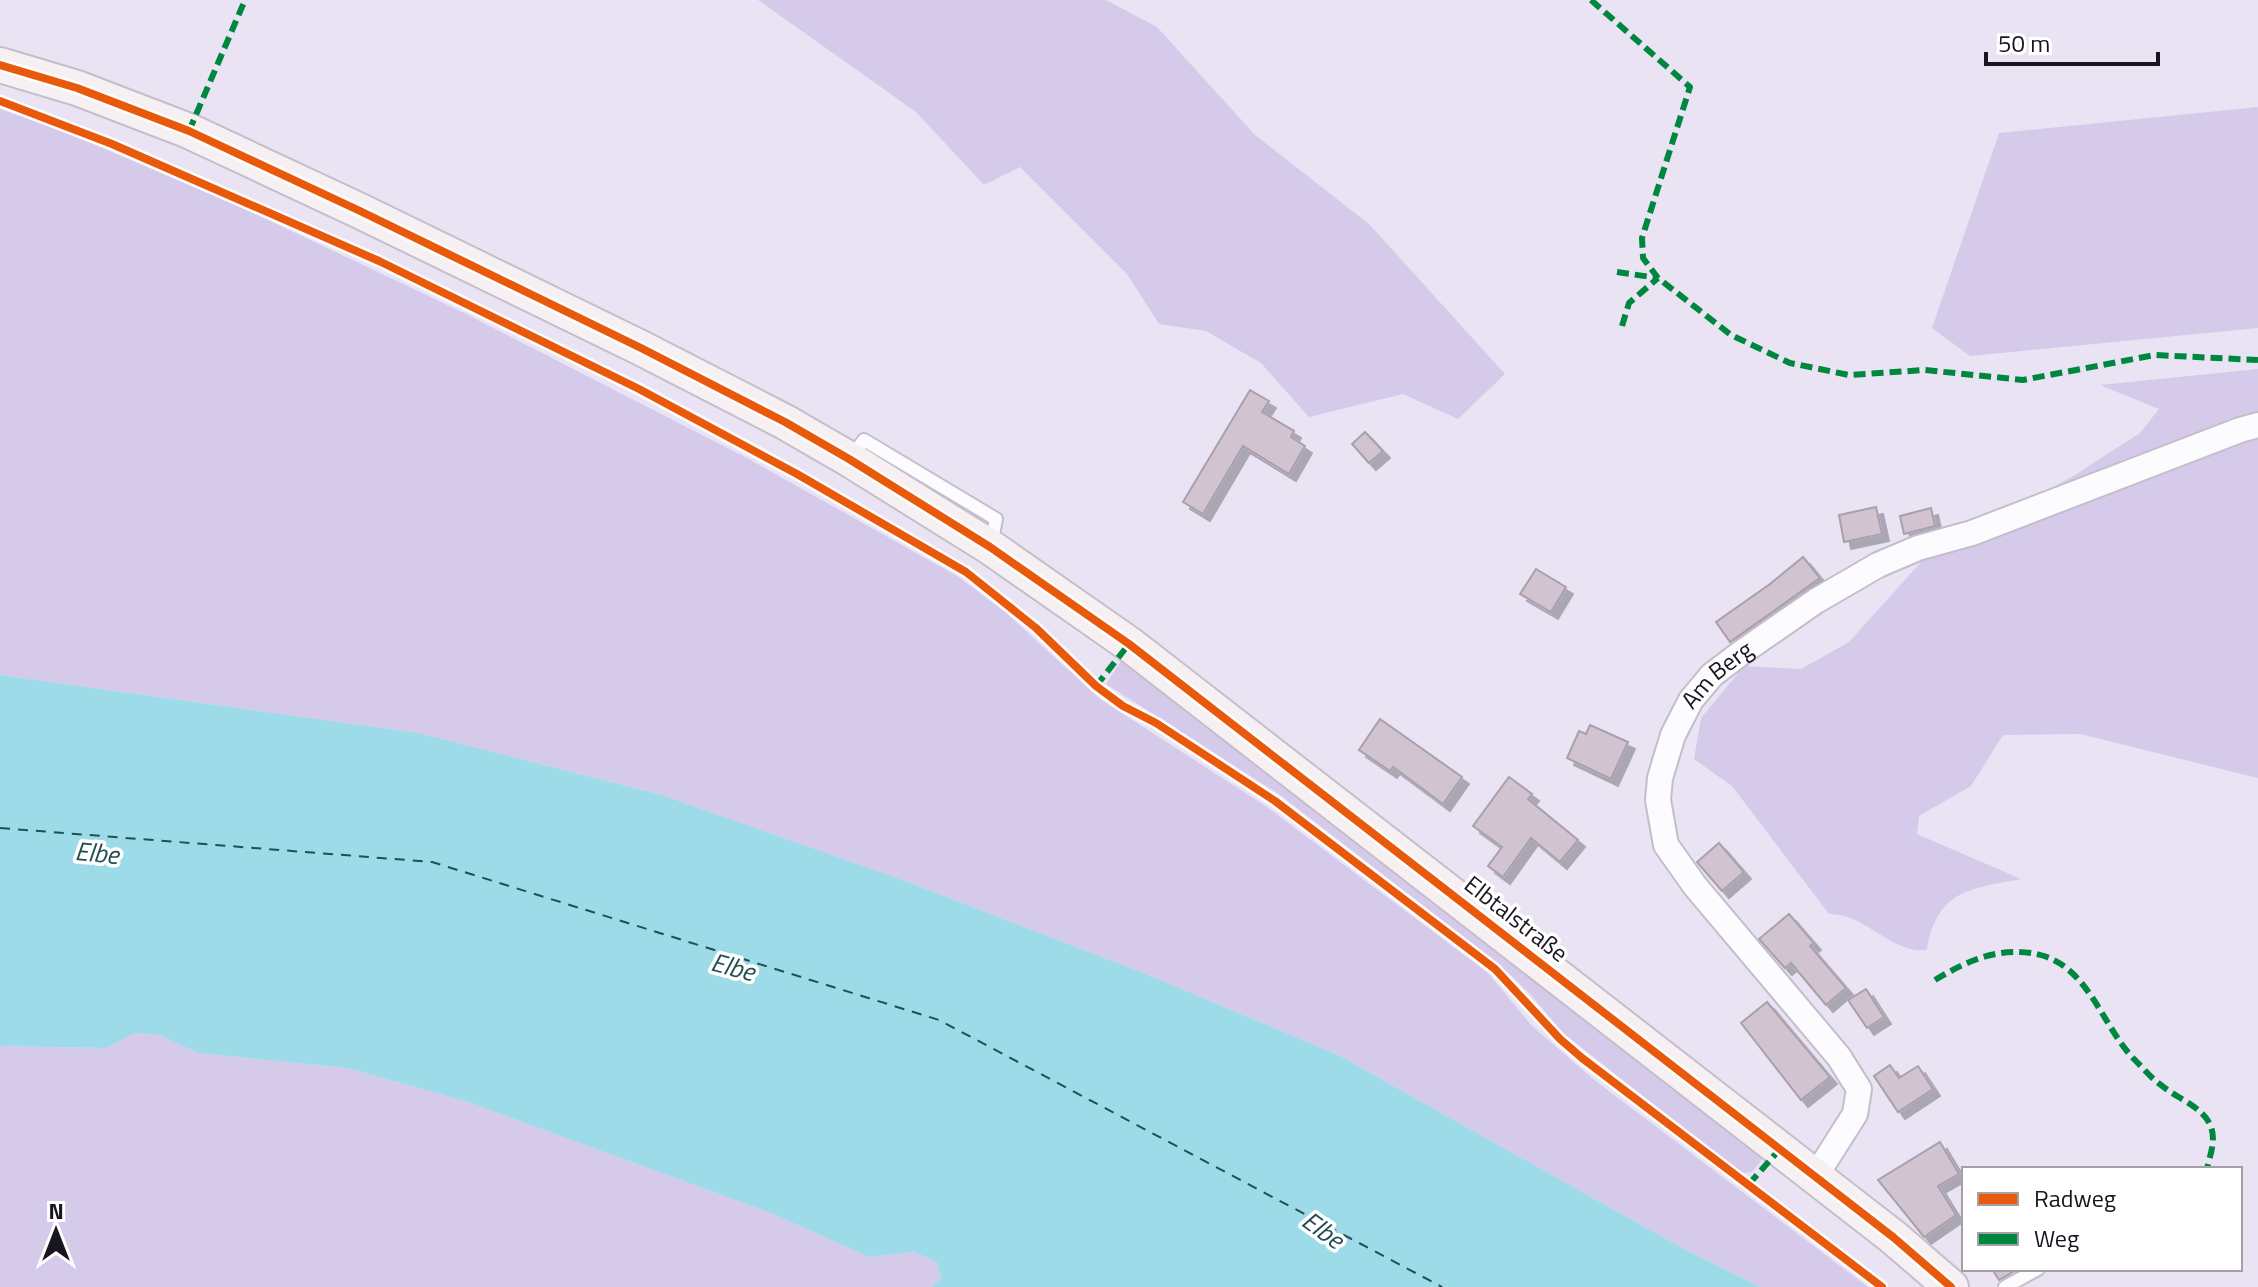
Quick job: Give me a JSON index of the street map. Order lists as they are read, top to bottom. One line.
{"streets":{"street":["Am Berg","Elbtalstraße"]},"crossings":[["Am Berg","Elbtalstraße"]],"water":["Elbe"],"legend":["Radweg","Weg"],"scale_bar":"50 m","north":"top"}
